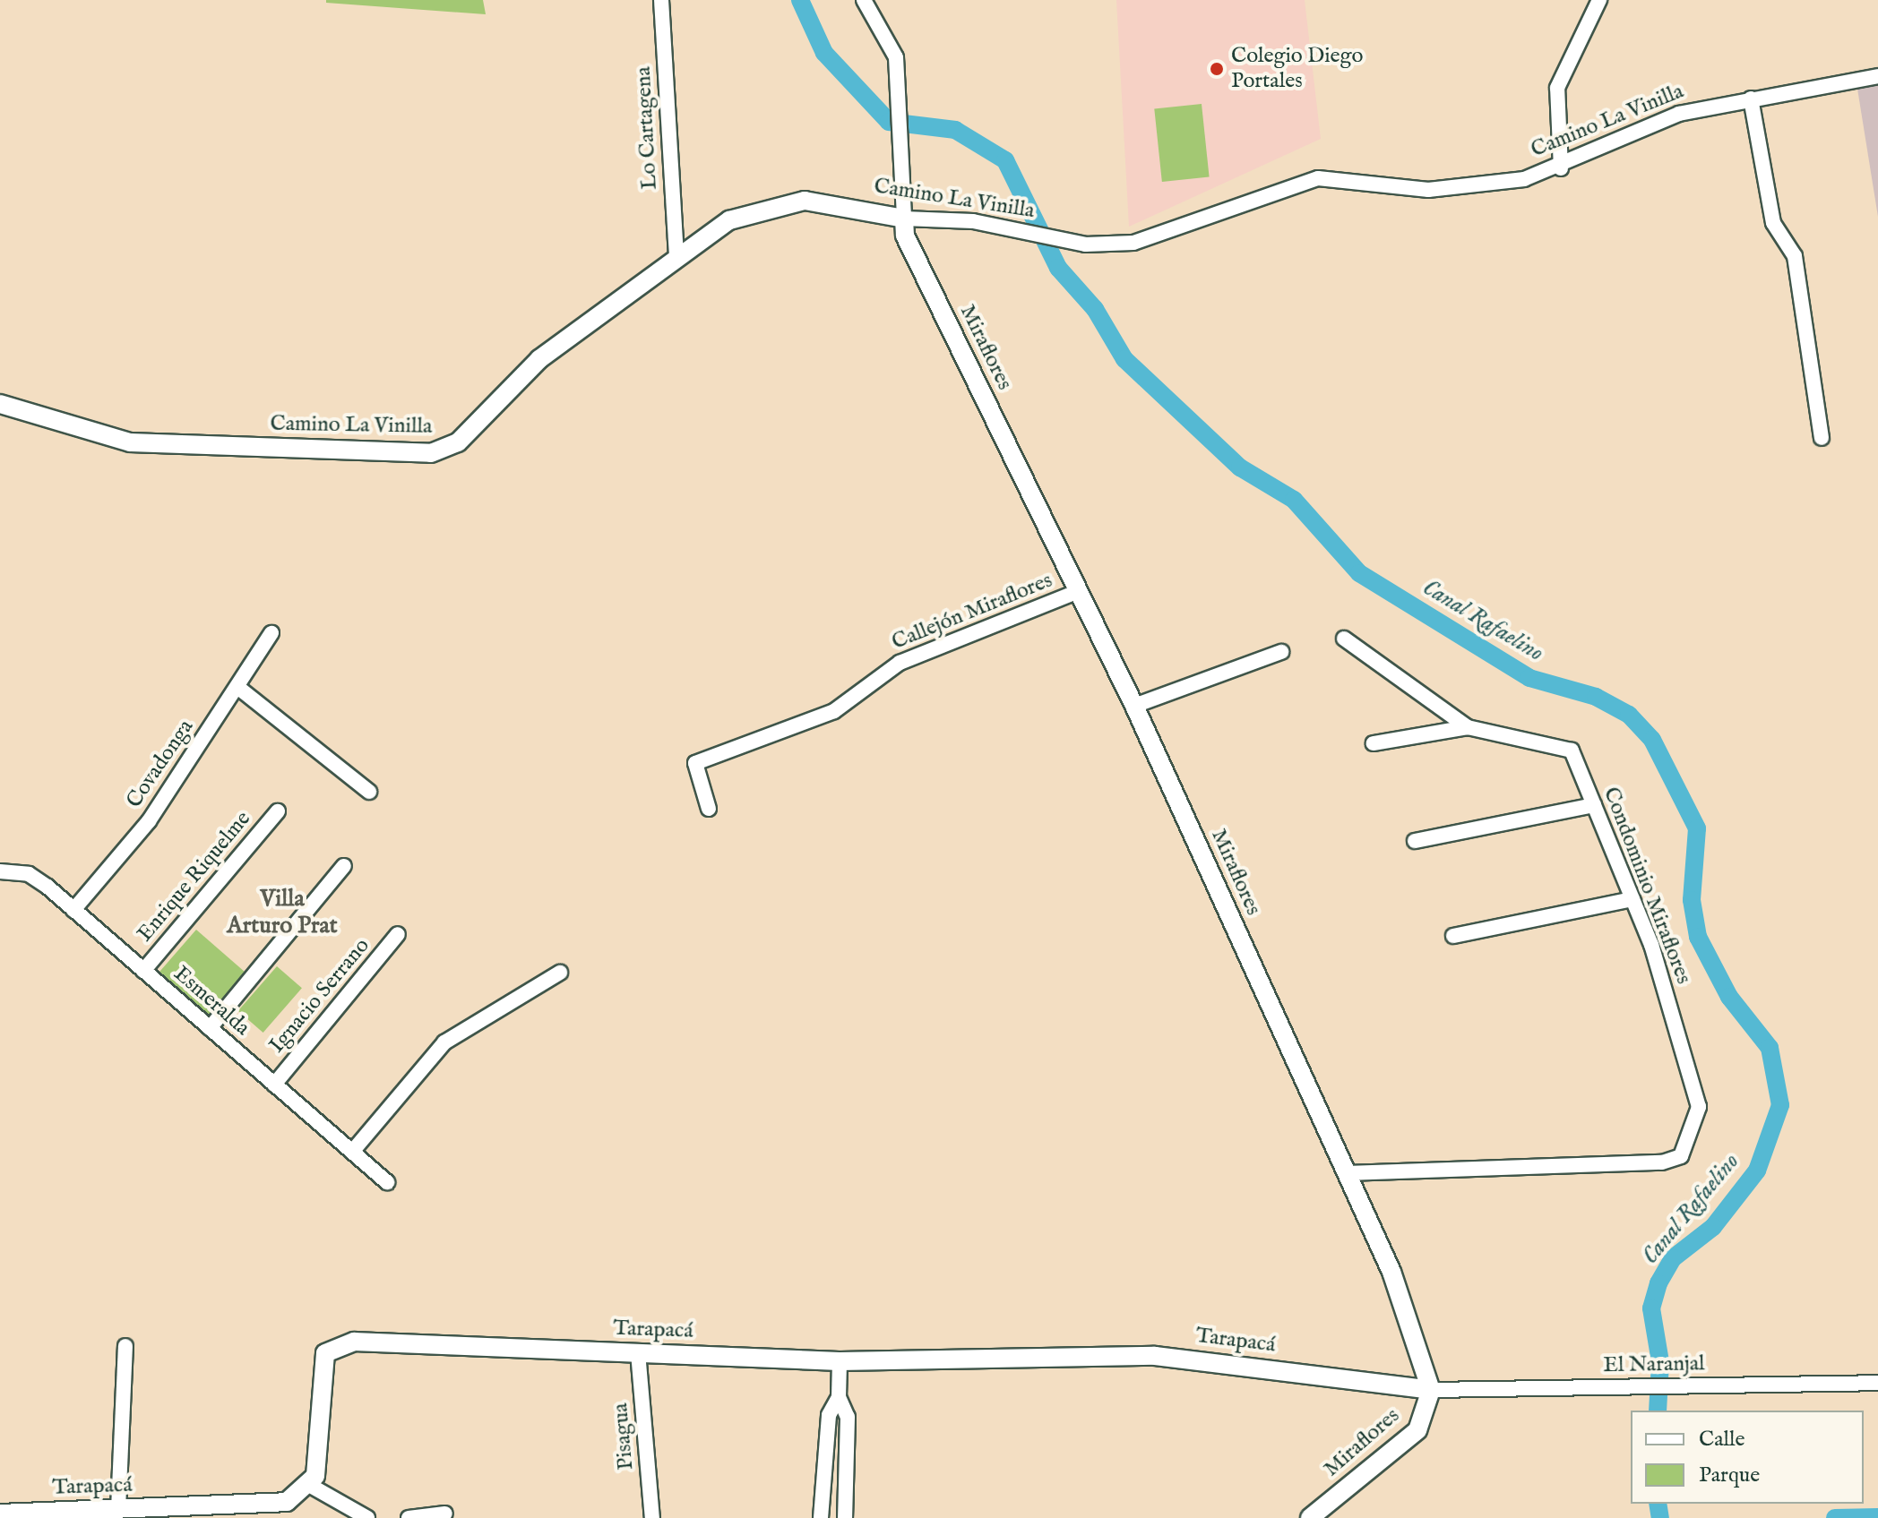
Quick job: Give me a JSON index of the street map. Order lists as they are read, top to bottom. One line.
{"streets":{"street":["Camino La Vinilla","Lo Cartagena","Miraflores","Callejón Miraflores","Covadonga","Enrique Riquelme","Condominio Miraflores","Ignacio Serrano","Esmeralda","Tarapacá","El Naranjal","Pisagua"]},"crossings":[["Camino La Vinilla","Lo Cartagena"],["Camino La Vinilla","Miraflores"],["Miraflores","Callejón Miraflores"],["Miraflores","Condominio Miraflores"],["Miraflores","Tarapacá"],["Miraflores","El Naranjal"],["Covadonga","Esmeralda"],["Enrique Riquelme","Esmeralda"],["Ignacio Serrano","Esmeralda"],["Tarapacá","El Naranjal"],["Tarapacá","Pisagua"]],"districts":["Villa Arturo Prat"],"water":["Canal Rafaelino"],"places":["Colegio Diego Portales"],"legend":["Calle","Parque"]}
